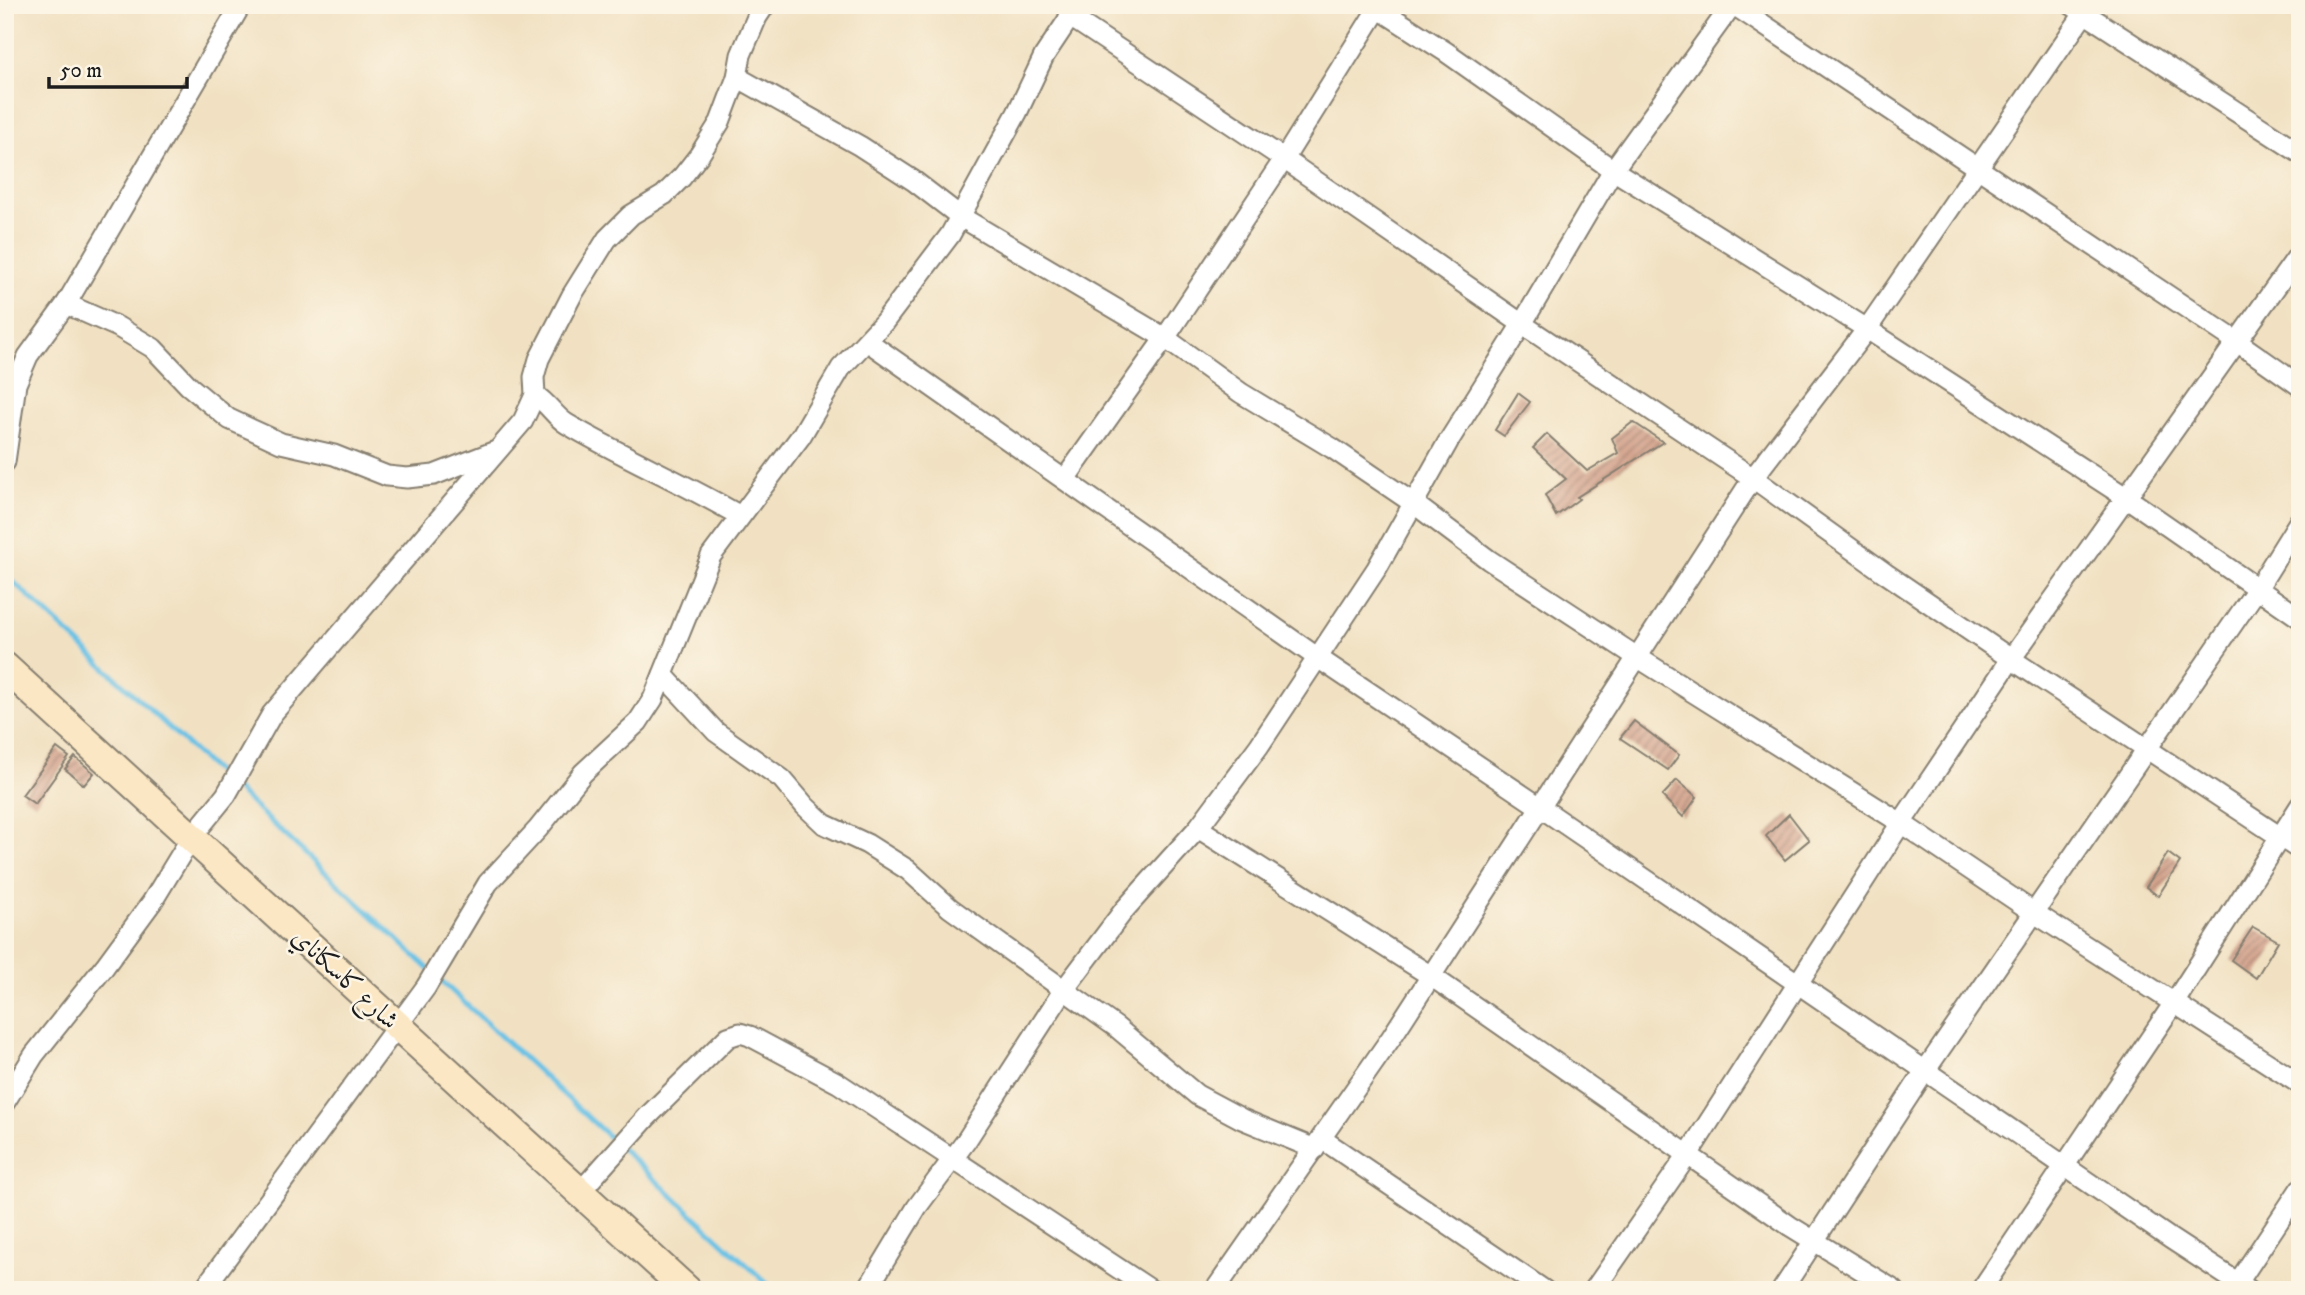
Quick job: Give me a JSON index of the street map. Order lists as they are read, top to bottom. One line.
{"streets":{"street":["شارع كاسكاناي"]},"scale_bar":"50 m"}
